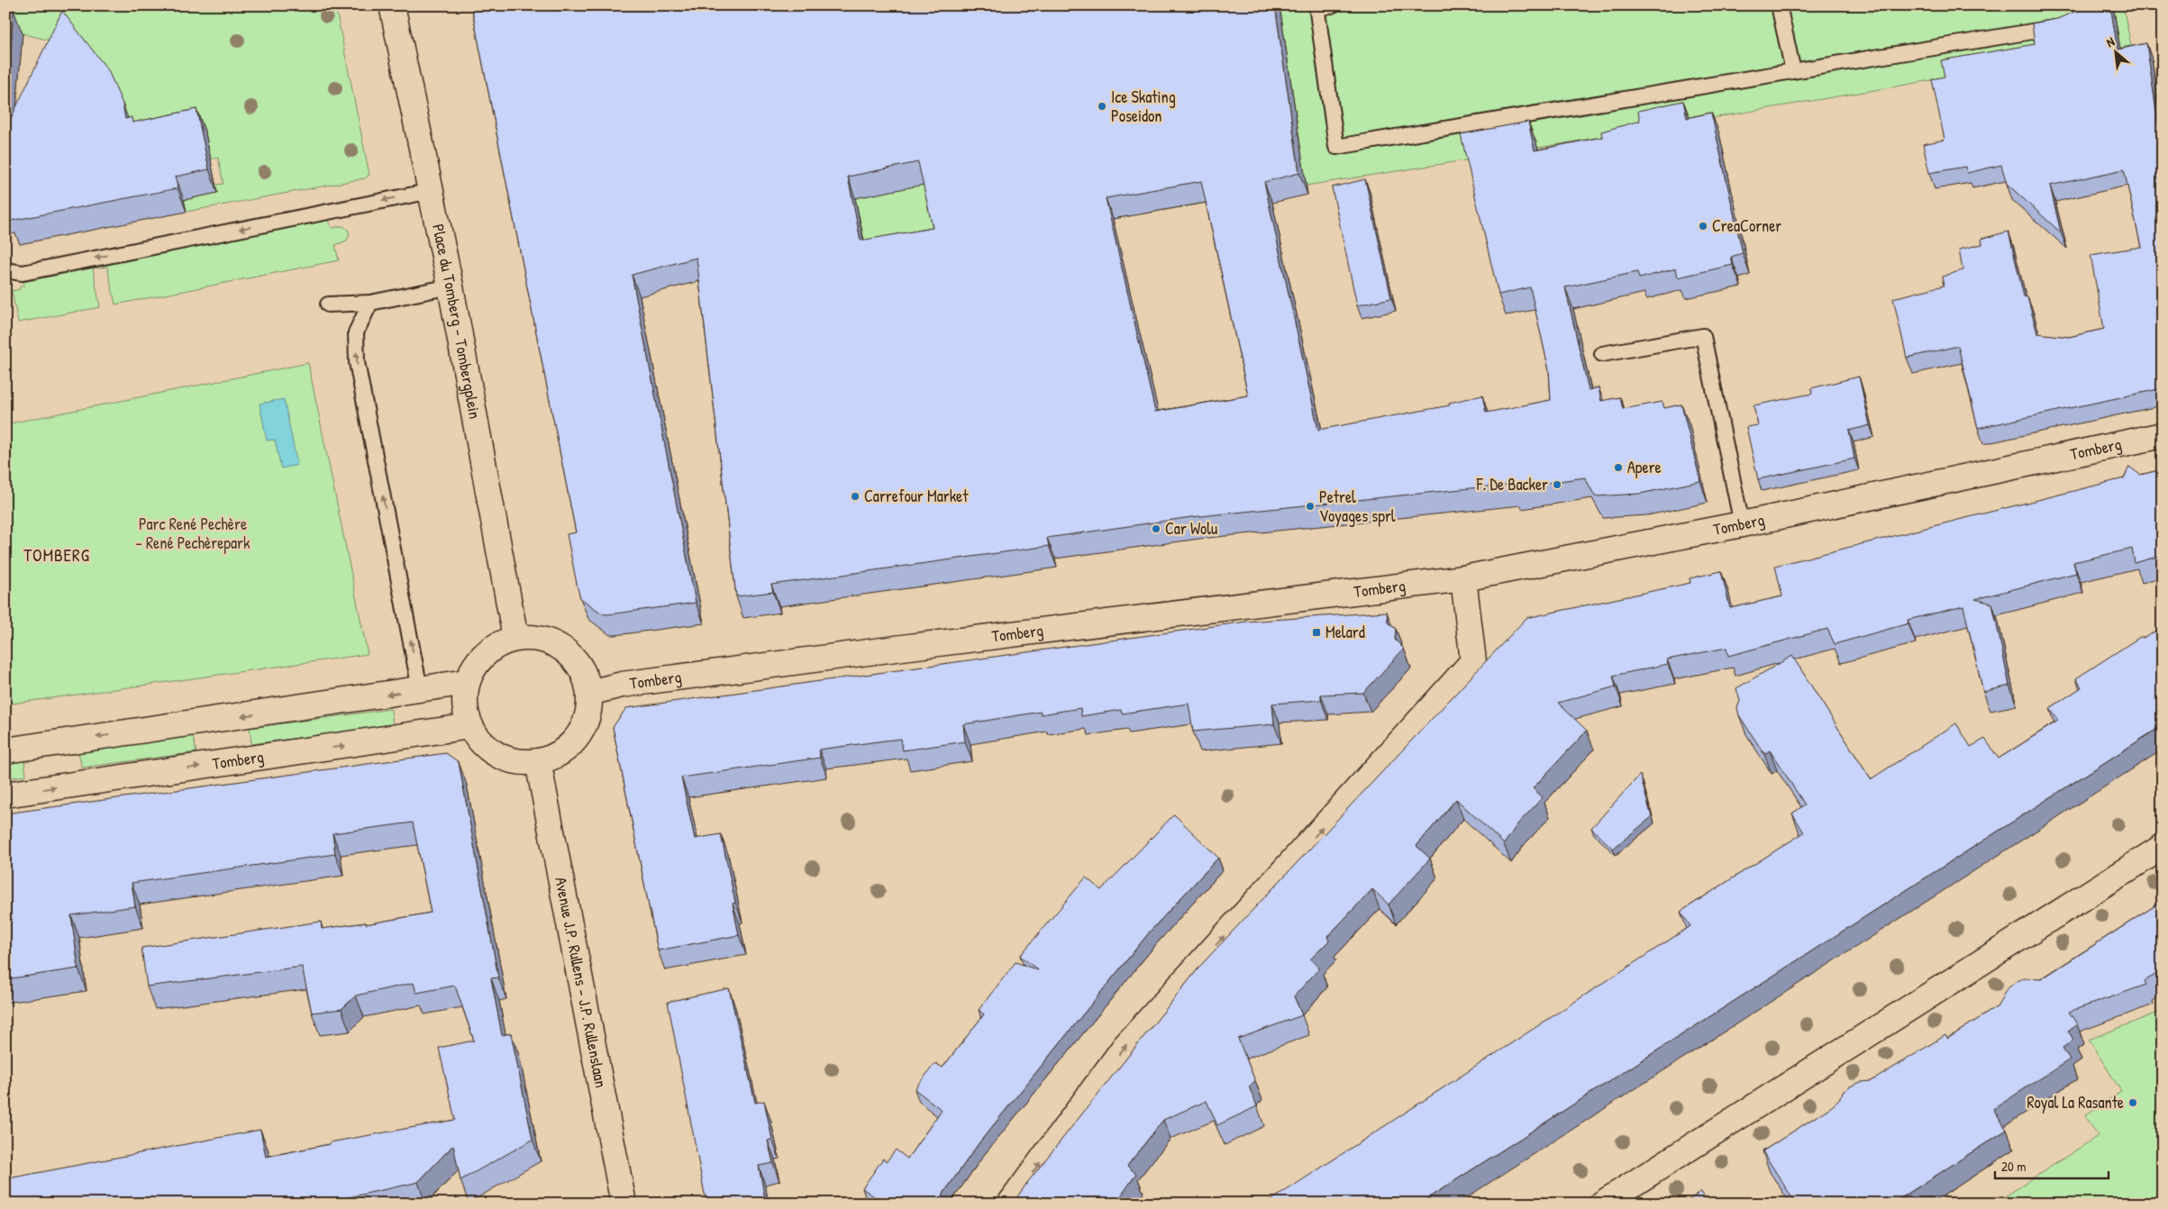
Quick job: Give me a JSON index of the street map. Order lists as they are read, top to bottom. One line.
{"streets":{"street":["Place du Tomberg - Tombergplein","Tomberg","Avenue J.P. Rullens - J.P. Rullenslaan"]},"crossings":[["Place du Tomberg - Tombergplein","Tomberg"],["Place du Tomberg - Tombergplein","Avenue J.P. Rullens - J.P. Rullenslaan"],["Tomberg","Avenue J.P. Rullens - J.P. Rullenslaan"]],"districts":["TOMBERG"],"parks":["Parc René Pechère - René Pechèrepark"],"places":{"other":["Ice Skating Poseidon","CreaCorner","Apere","F. De Backer","Carrefour Market","Petrel Voyages sprl","Car Wolu","Royal La Rasante"],"transit":["Melard"]},"scale_bar":"20 m","north":"top left"}
